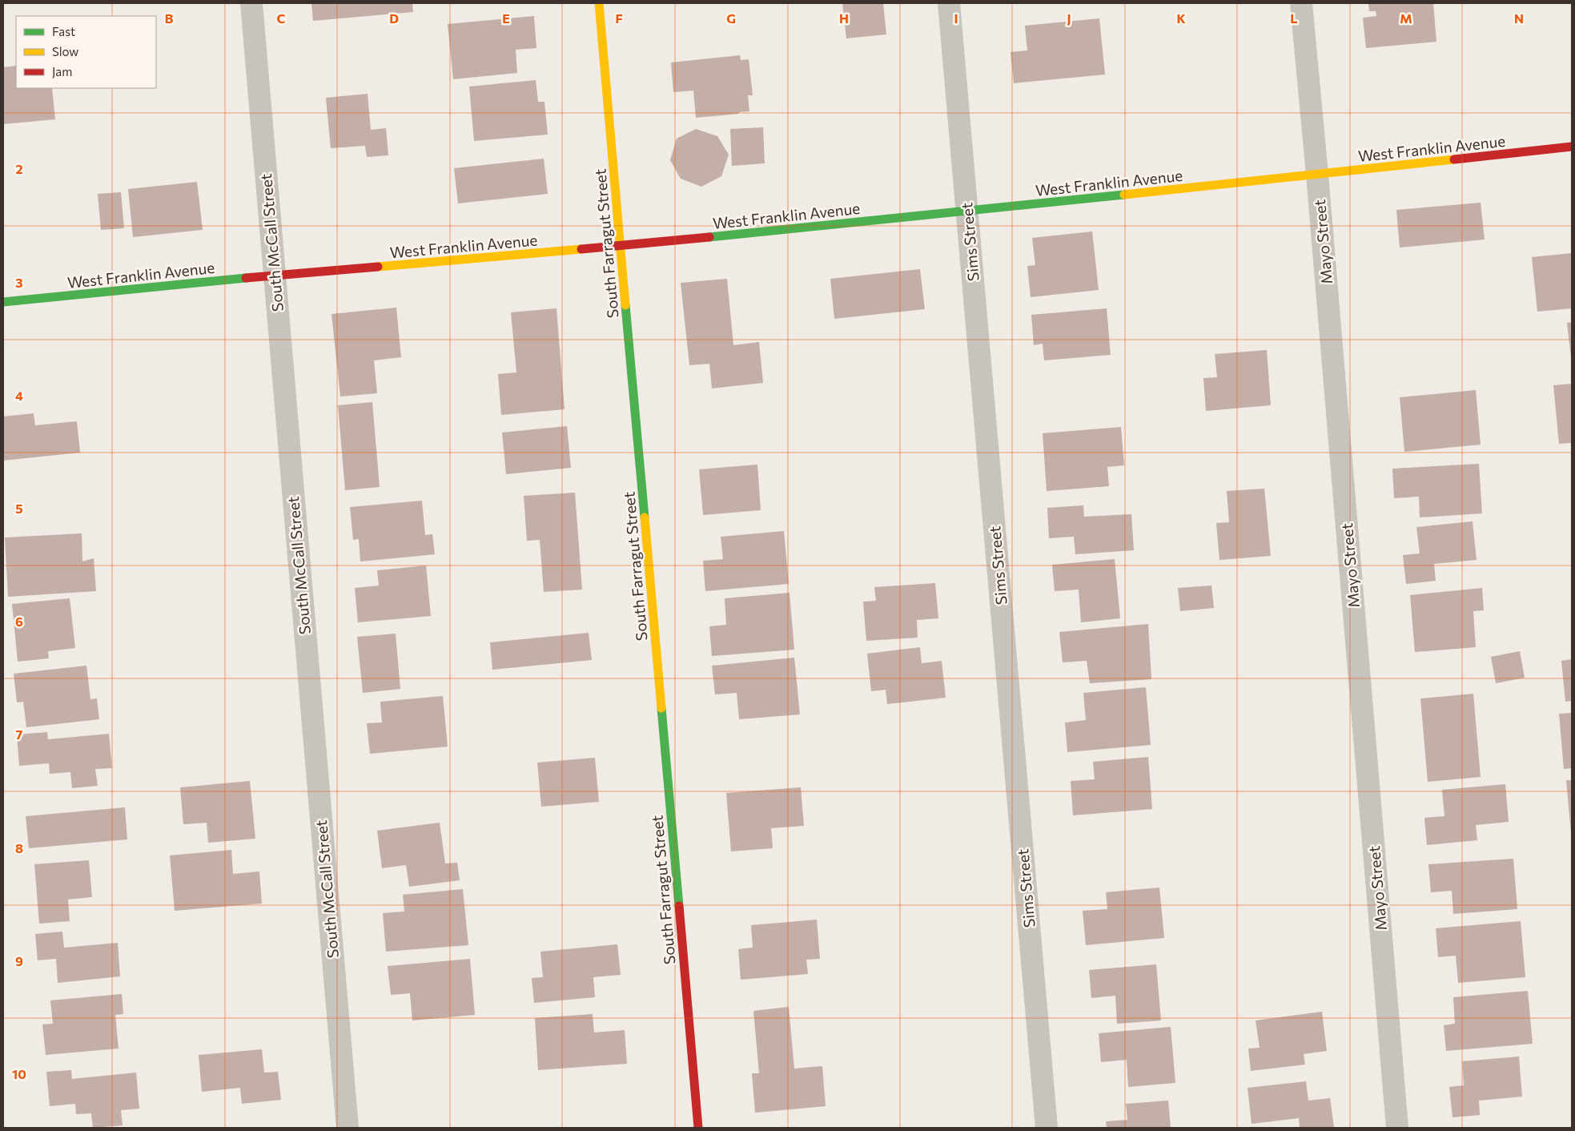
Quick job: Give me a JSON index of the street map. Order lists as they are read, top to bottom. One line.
{"streets":{"street":["West Franklin Avenue","Sims Street","Mayo Street","South McCall Street","South Farragut Street"]},"crossings":[["West Franklin Avenue","Sims Street"],["West Franklin Avenue","Mayo Street"],["West Franklin Avenue","South McCall Street"],["West Franklin Avenue","South Farragut Street"]],"legend":["Fast","Slow","Jam"],"grid":{"columns":["B","C","D","E","F","G","H","I","J","K","L","M","N"],"rows":["2","3","4","5","6","7","8","9","10"]}}
